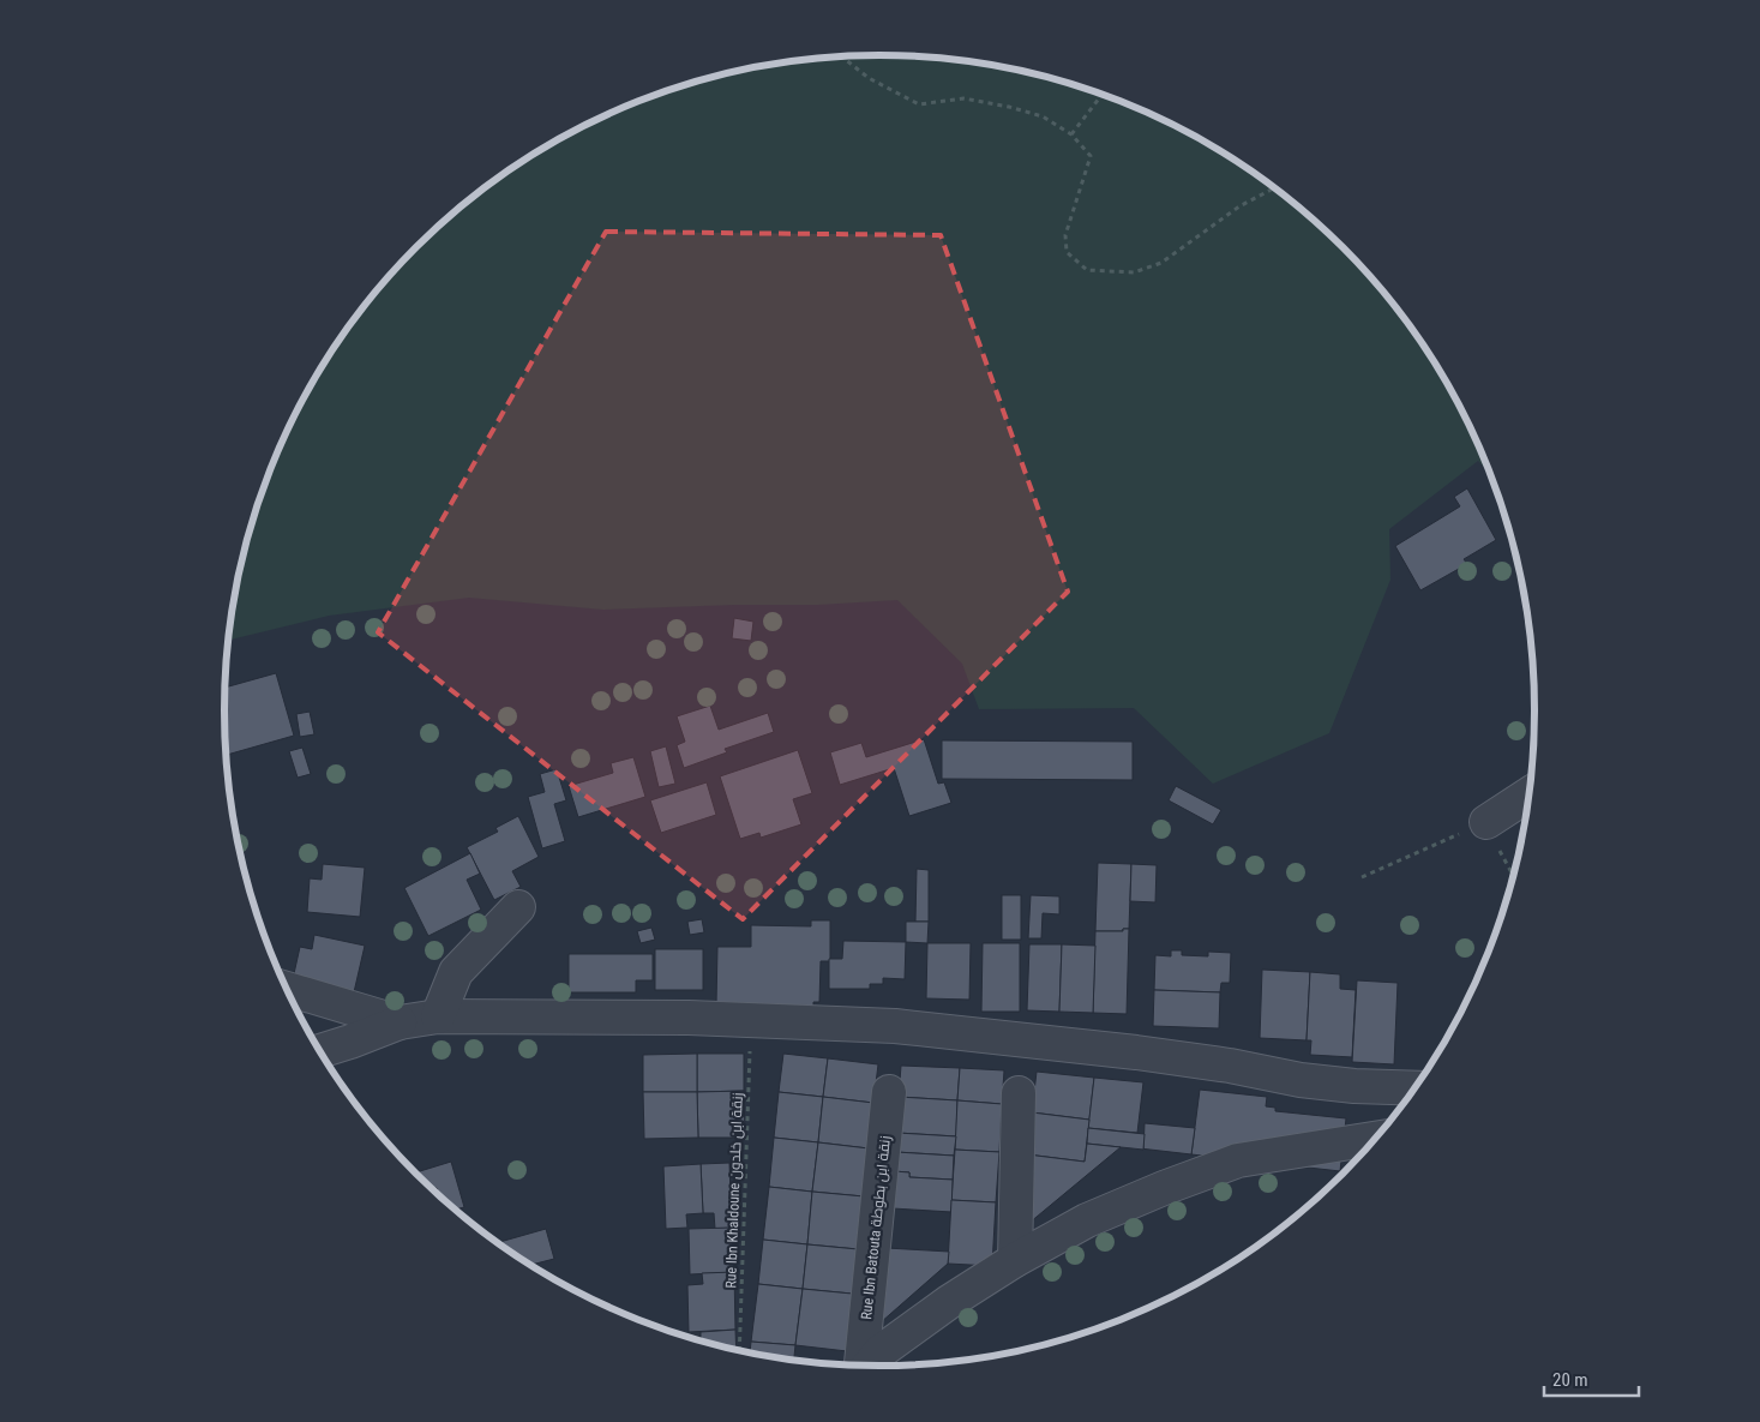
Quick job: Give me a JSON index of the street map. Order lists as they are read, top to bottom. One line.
{"streets":{"street":["Rue Ibn Batouta زنقة ابن بطوطة"],"path":["Rue Ibn Khaldoune زنقة ابن خلدون"]},"scale_bar":"20 m"}
